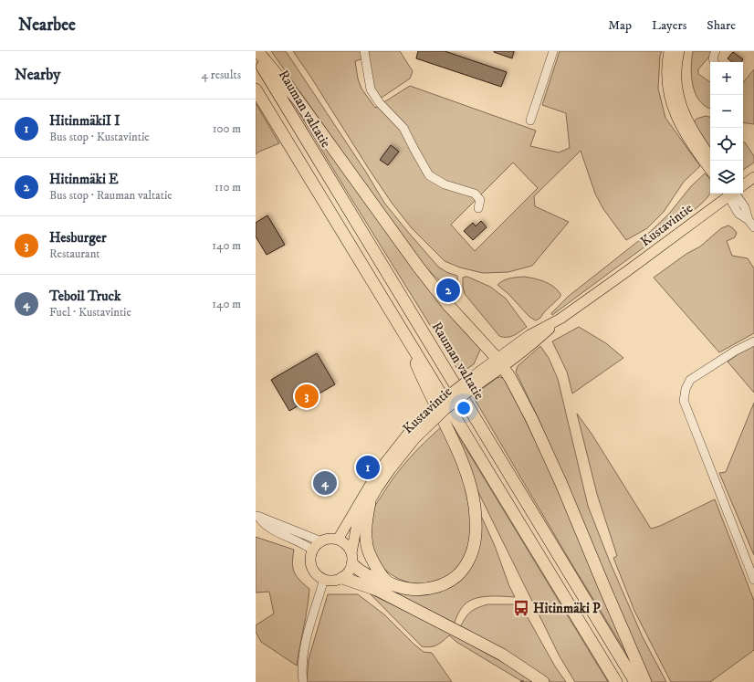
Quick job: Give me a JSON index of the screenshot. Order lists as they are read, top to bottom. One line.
{"streets":{"highway":["Rauman valtatie"],"main road":["Kustavintie"]},"places":{"bus stop":["Hitinmäki P"]},"page":{"header":"Nearbee","nav":["Map","Layers","Share"],"heading":["Nearby","4 results"],"map_buttons":["+","−"],"list":[{"mark":"1","name":"HitinmäkiI I","note":"Bus stop · Kustavintie","value":"100 m"},{"mark":"2","name":"Hitinmäki E","note":"Bus stop · Rauman valtatie","value":"110 m"},{"mark":"3","name":"Hesburger","note":"Restaurant","value":"140 m"},{"mark":"4","name":"Teboil Truck","note":"Fuel · Kustavintie","value":"140 m"}],"pins":["2","3","1","4"]}}
